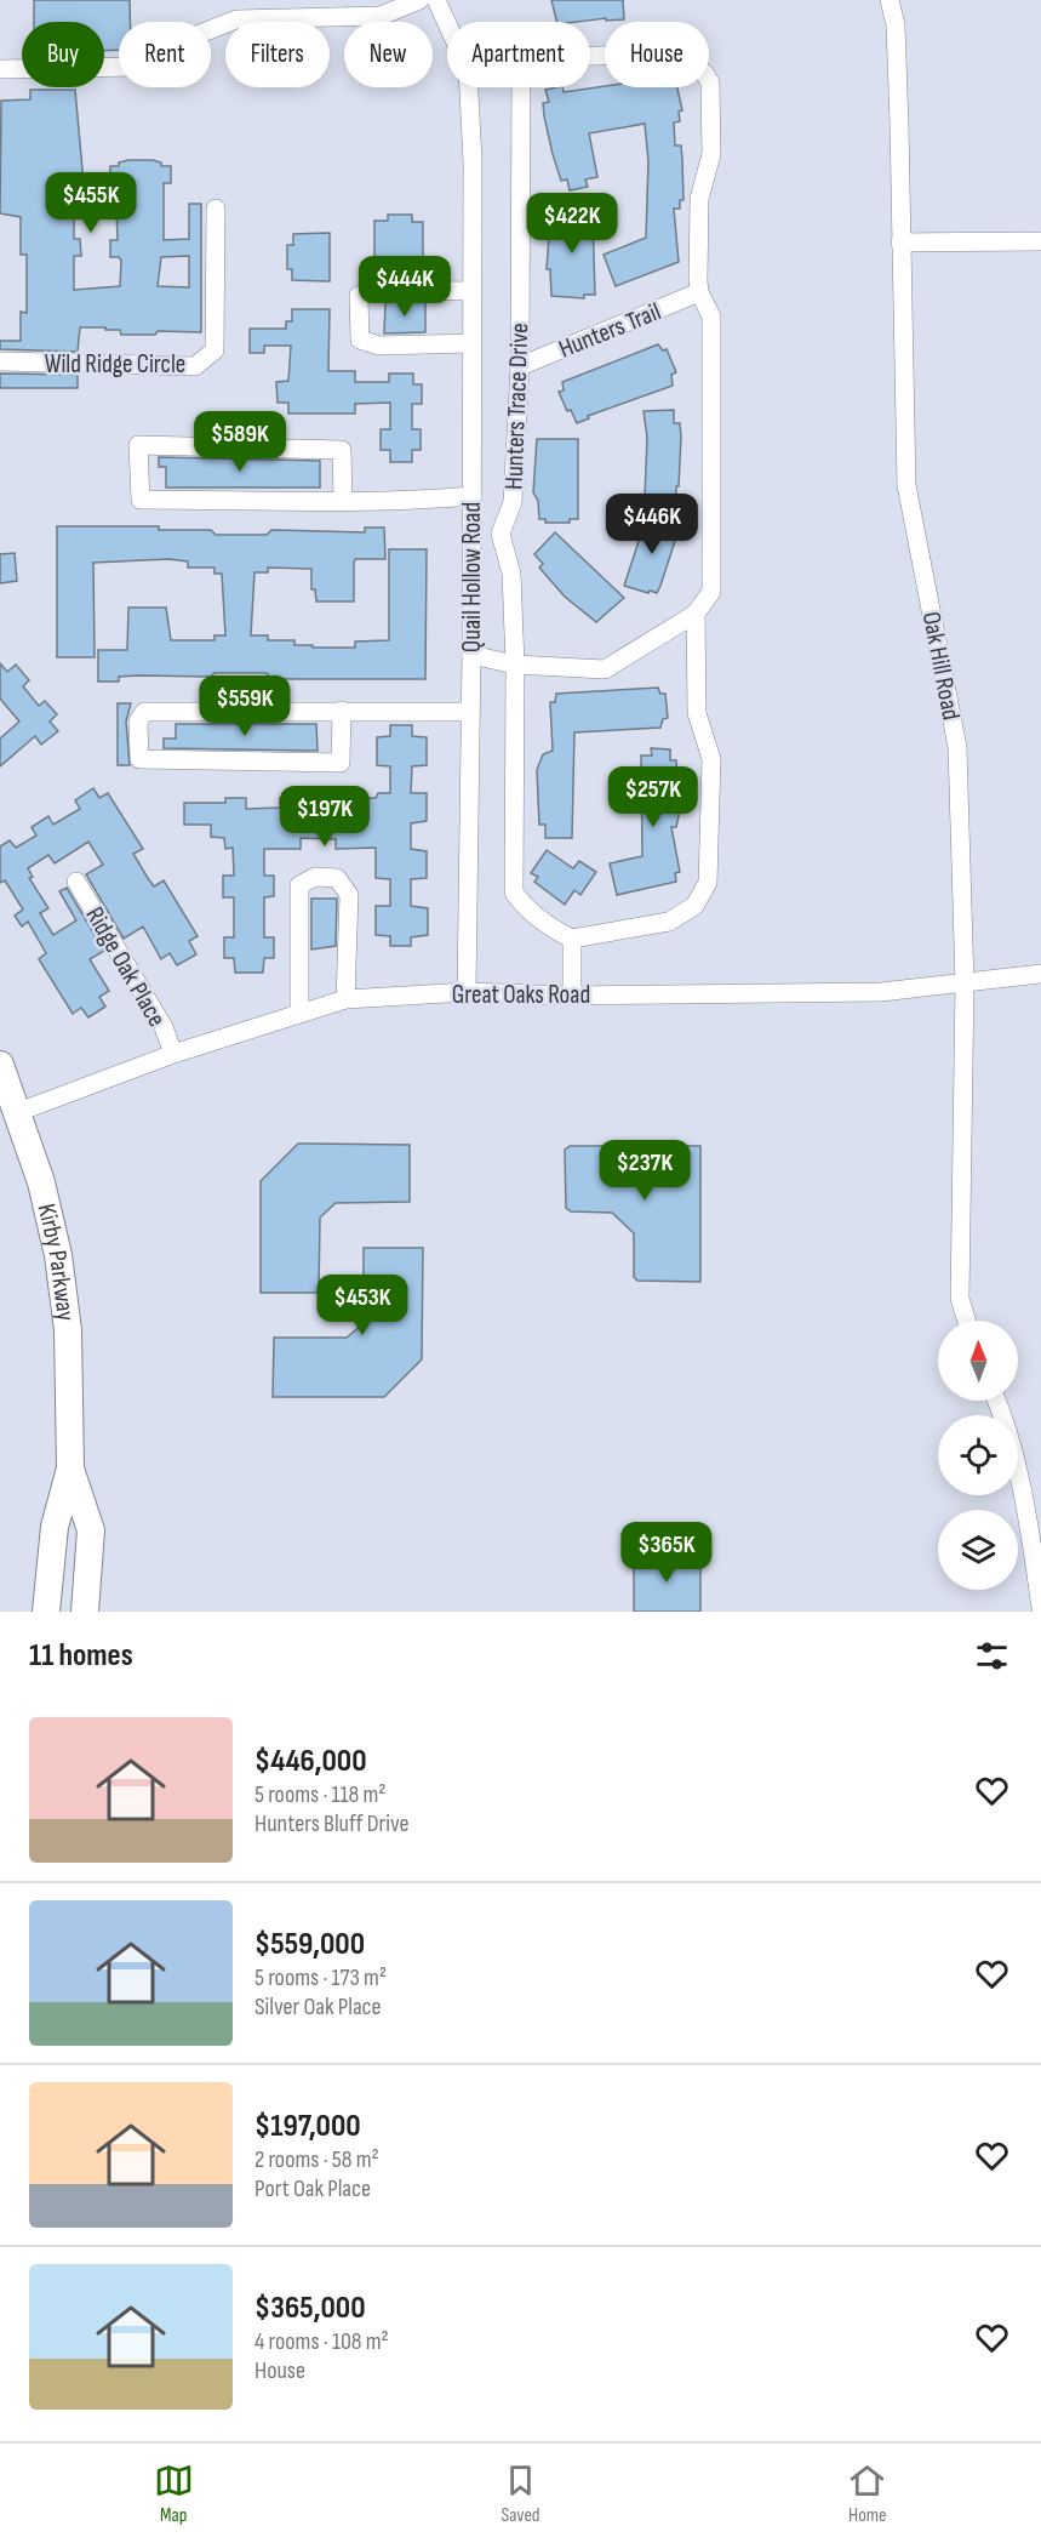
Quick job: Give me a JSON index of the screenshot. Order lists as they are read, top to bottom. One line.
{"streets":{"main road":["Kirby Parkway"],"street":["Hunters Trail","Wild Ridge Circle","Hunters Trace Drive","Quail Hollow Road","Oak Hill Road","Ridge Oak Place","Great Oaks Road"]},"crossings":[["Hunters Trail","Hunters Trace Drive"],["Quail Hollow Road","Great Oaks Road"],["Oak Hill Road","Great Oaks Road"],["Ridge Oak Place","Great Oaks Road"],["Great Oaks Road","Kirby Parkway"]],"north":"top","page":{"chip":["Buy","Rent","Filters","New","Apartment","House"],"price":["$455K","$422K","$444K","$589K","$446K","$559K","$257K","$197K","$237K","$453K","$365K"],"heading":"11 homes","list":[{"name":"$446,000","note":"5 rooms · 118 m² · Hunters Bluff Drive"},{"name":"$559,000","note":"5 rooms · 173 m² · Silver Oak Place"},{"name":"$197,000","note":"2 rooms · 58 m² · Port Oak Place"},{"name":"$365,000","note":"4 rooms · 108 m² · House"}],"tabs":["Map","Saved","Home"]}}
